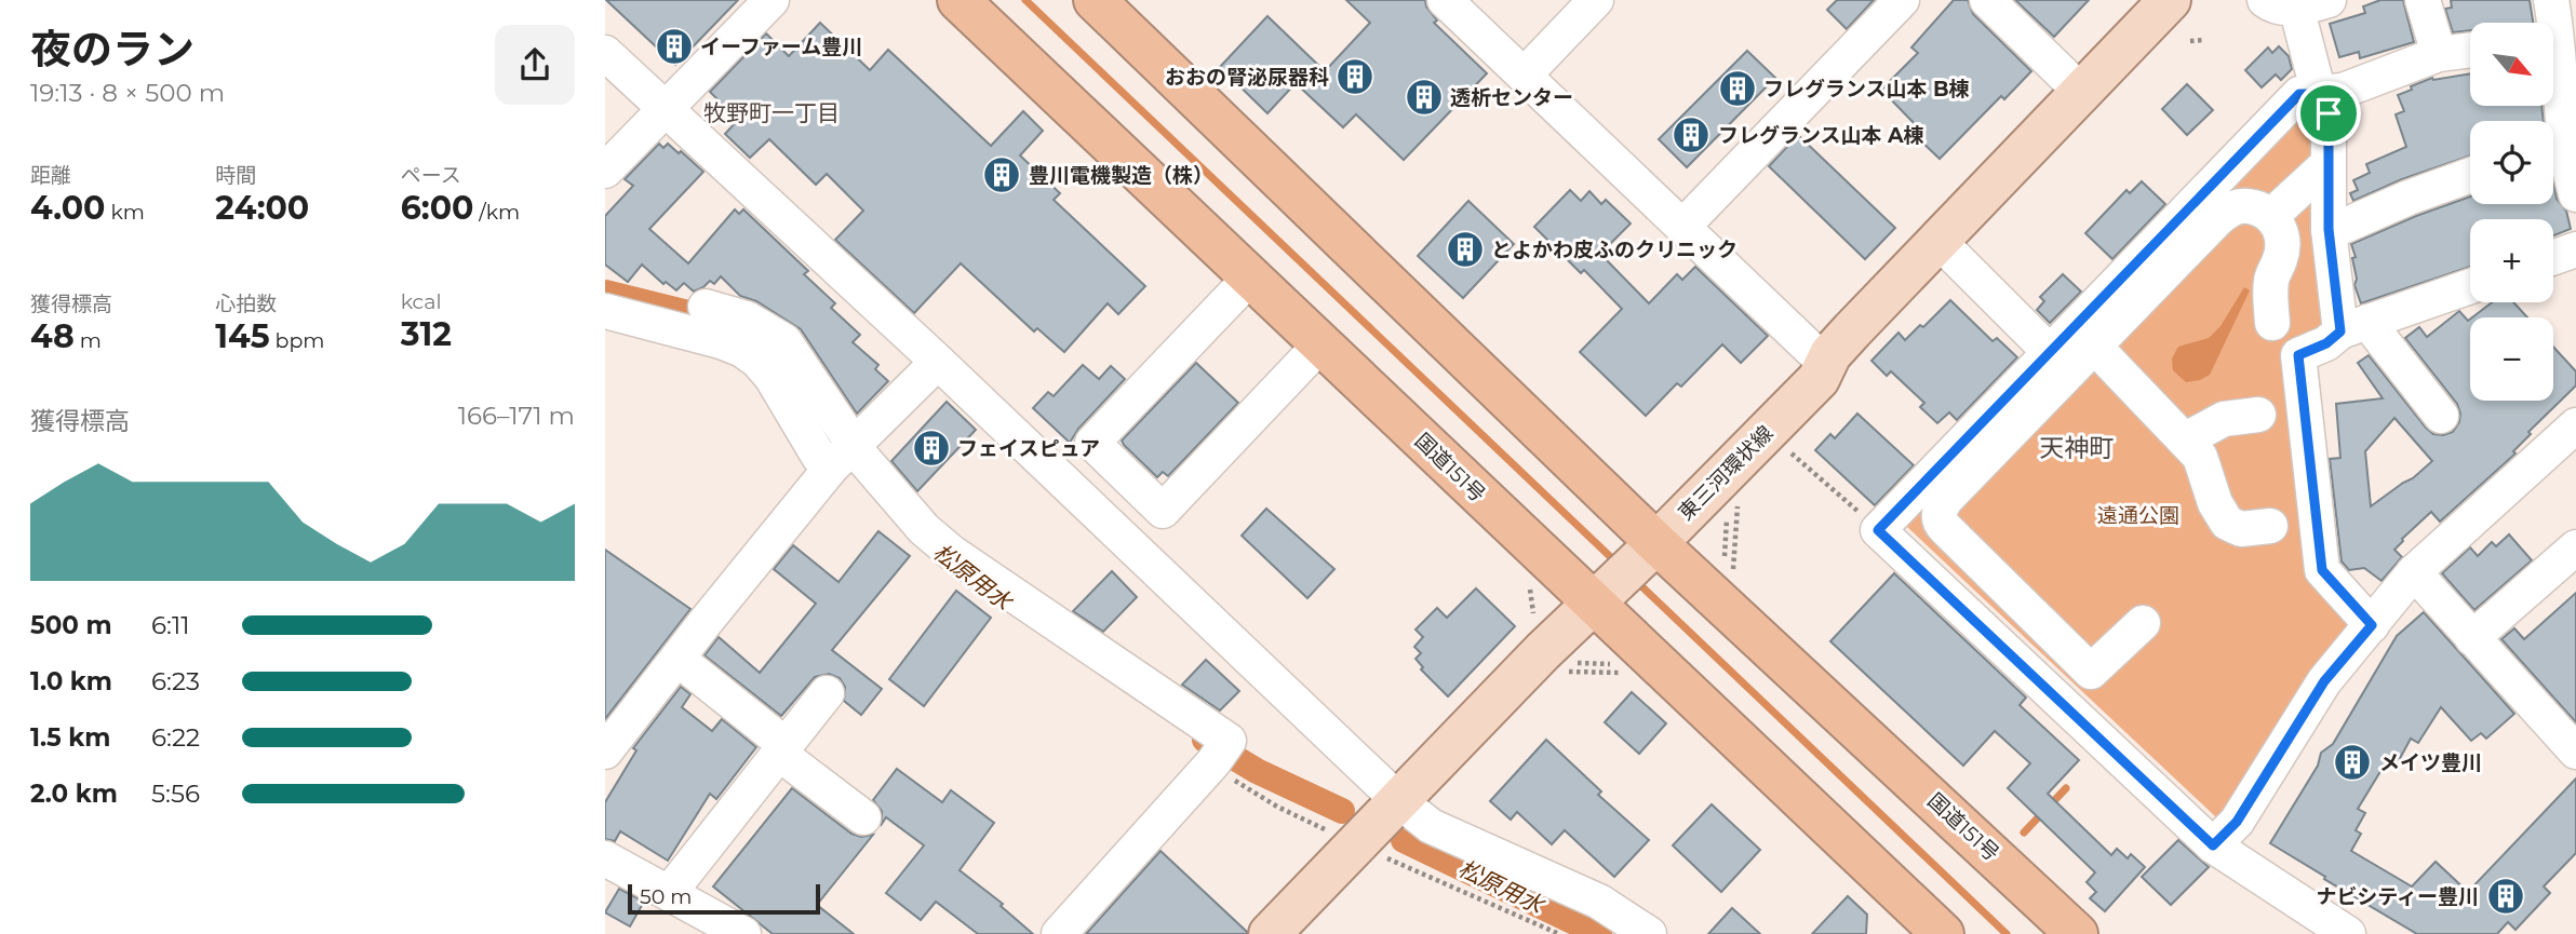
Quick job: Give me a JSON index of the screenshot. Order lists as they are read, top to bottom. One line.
{"streets":{"highway":["国道151号"],"main road":["東三河環状線"]},"crossings":[["国道151号","東三河環状線"]],"districts":["牧野町一丁目","天神町"],"water":["松原用水"],"parks":["遠通公園"],"places":{"building":["イーファーム豊川","おおの腎泌尿器科","フレグランス山本 B棟","透析センター","フレグランス山本 A棟","豊川電機製造（株）","とよかわ皮ふのクリニック","フェイスピュア","メイツ豊川","ナビシティー豊川"]},"scale_bar":"50 m","north":"bottom right","page":{"heading":["夜のラン","19:13 · 8 × 500 m"],"map_buttons":["+","−"],"stats":[["距離","4.00 km"],["時間","24:00"],["ペース","6:00 /km"],["獲得標高","48 m"],["心拍数","145 bpm"],["kcal","312"]],"chart":["獲得標高","166–171 m"],"list":[{"name":"500 m","note":"6:11"},{"name":"1.0 km","note":"6:23"},{"name":"1.5 km","note":"6:22"},{"name":"2.0 km","note":"5:56"}],"scale":"50 m"}}
